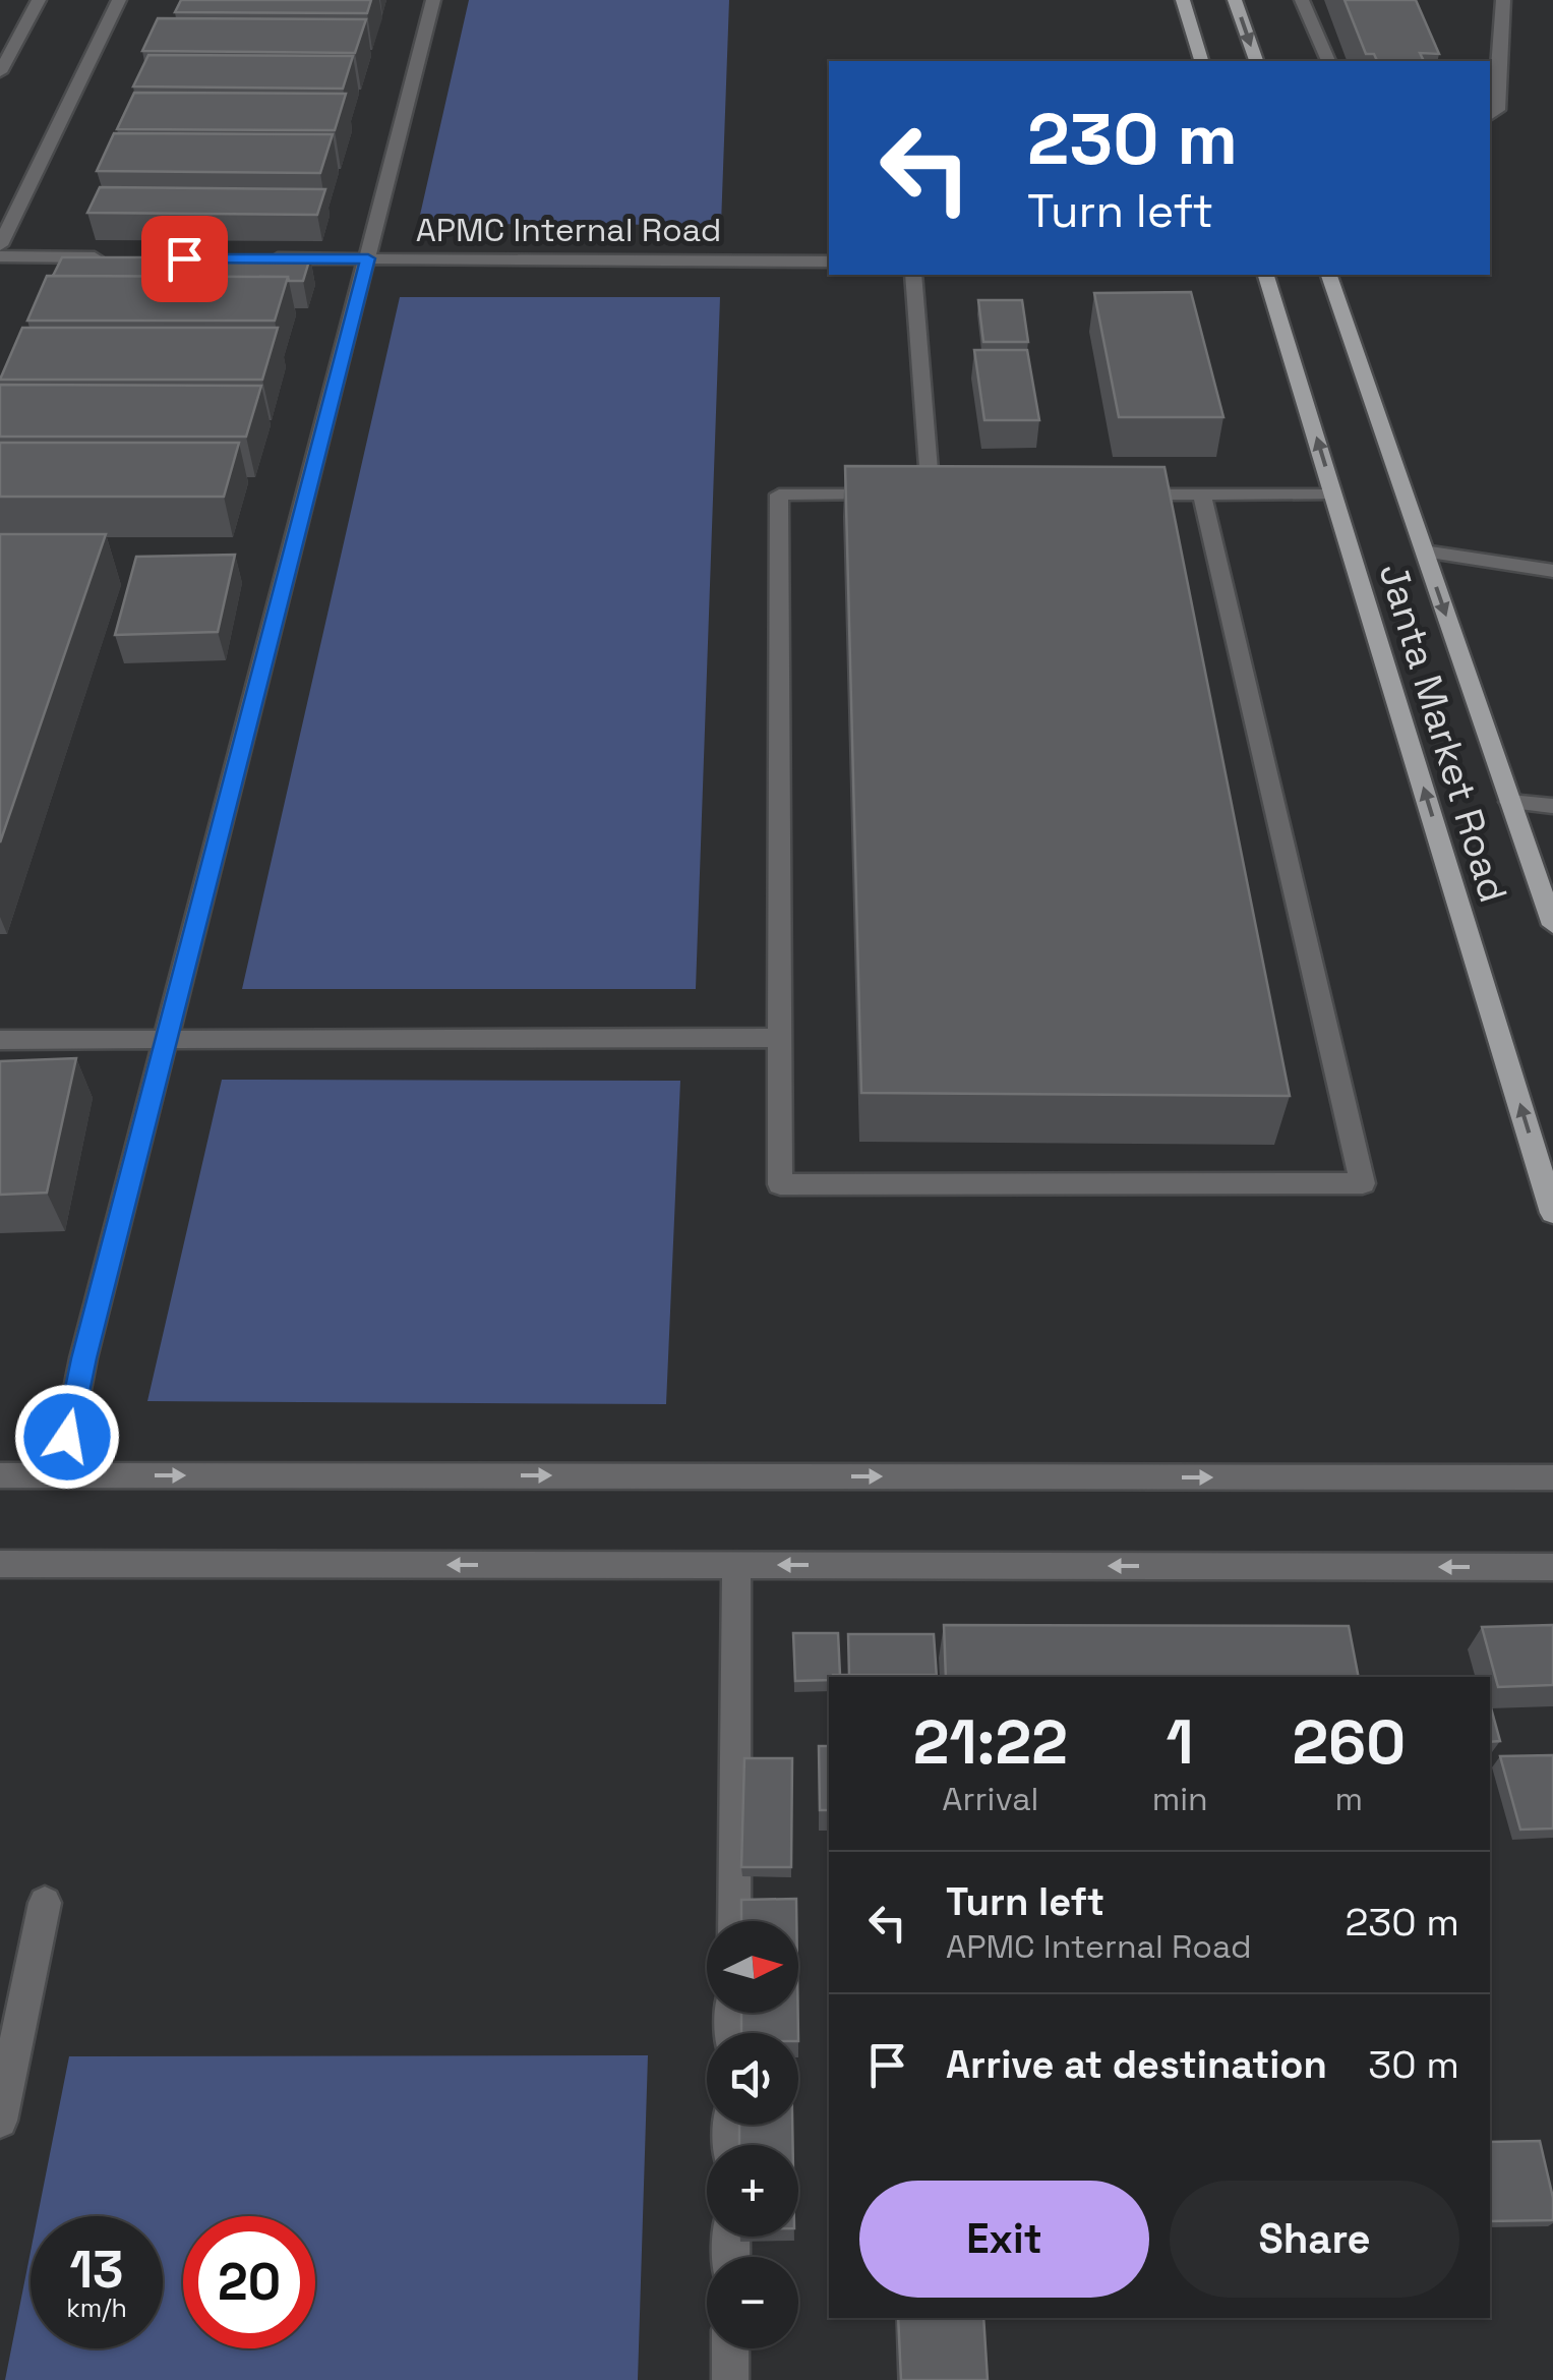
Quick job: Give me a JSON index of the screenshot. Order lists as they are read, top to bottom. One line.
{"streets":{"main road":["Janta Market Road"],"street":["APMC Internal Road"]},"north":"right","page":{"turn":["230 m","Turn left"],"eta":["21:22","Arrival","1","min","260","m"],"list":[{"name":"Turn left","note":"APMC Internal Road","value":"230 m"},{"name":"Arrive at destination","value":"30 m"}],"map_buttons":["+","−"],"buttons":["Exit","Share"],"speed":"13 km/h","limit":"20"}}
